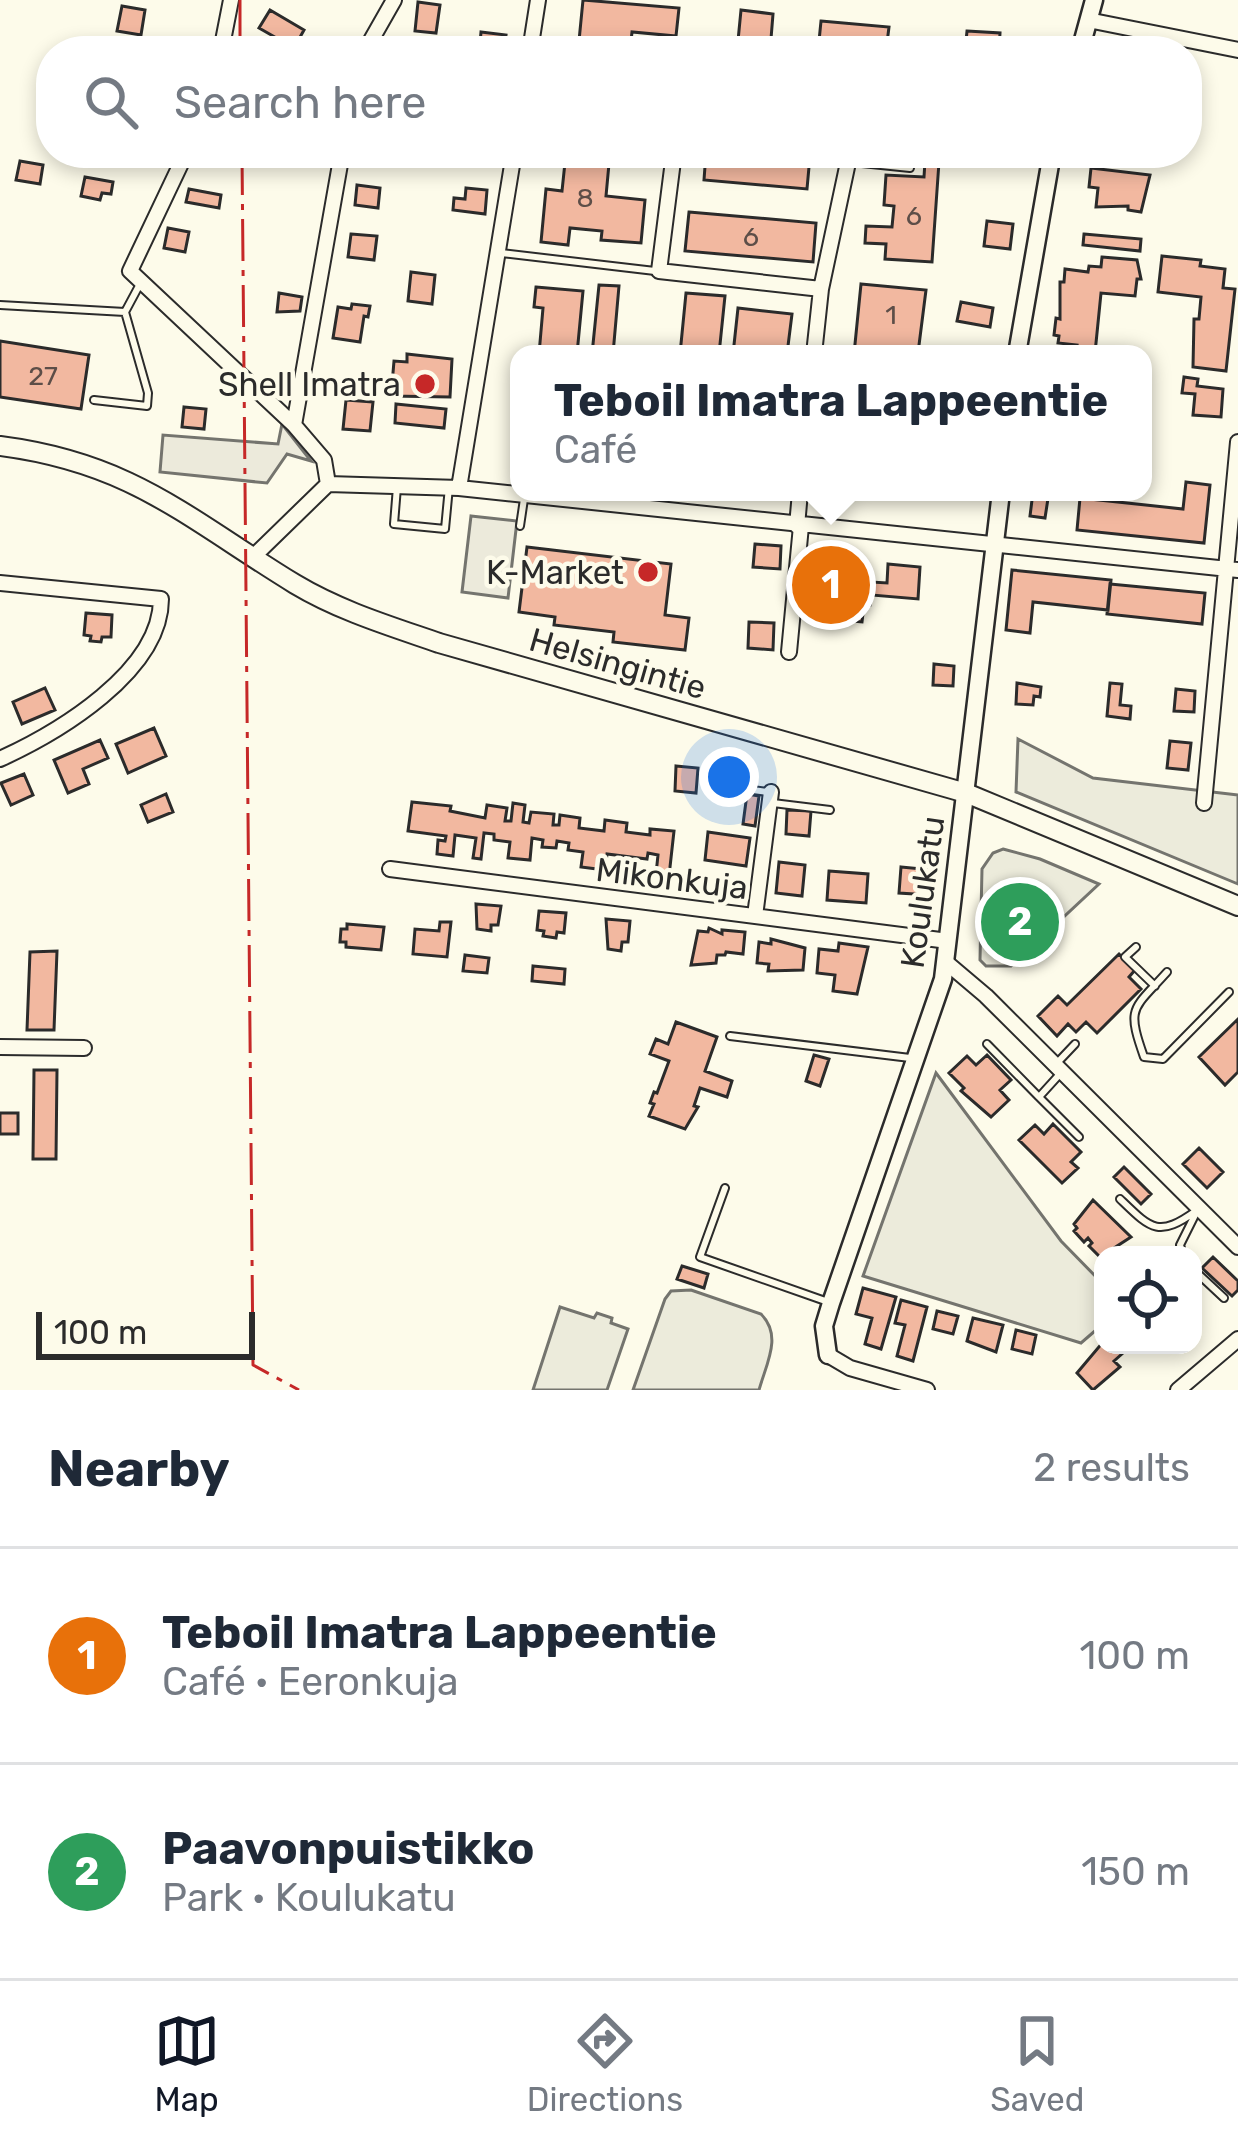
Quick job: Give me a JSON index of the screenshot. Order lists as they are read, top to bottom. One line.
{"streets":{"main road":["Helsingintie"],"street":["Mikonkuja","Koulukatu"]},"crossings":[["Helsingintie","Koulukatu"],["Mikonkuja","Koulukatu"]],"places":["Shell Imatra","K-Market"],"house_numbers":["8","6","6","1","27"],"scale_bar":"100 m","page":{"search":"Search here","popup":["Teboil Imatra Lappeentie","Café"],"pins":["1","2"],"scale":"100 m","heading":["Nearby","2 results"],"list":[{"mark":"1","name":"Teboil Imatra Lappeentie","note":"Café · Eeronkuja","value":"100 m"},{"mark":"2","name":"Paavonpuistikko","note":"Park · Koulukatu","value":"150 m"}],"nav":["Map","Directions","Saved"]}}
